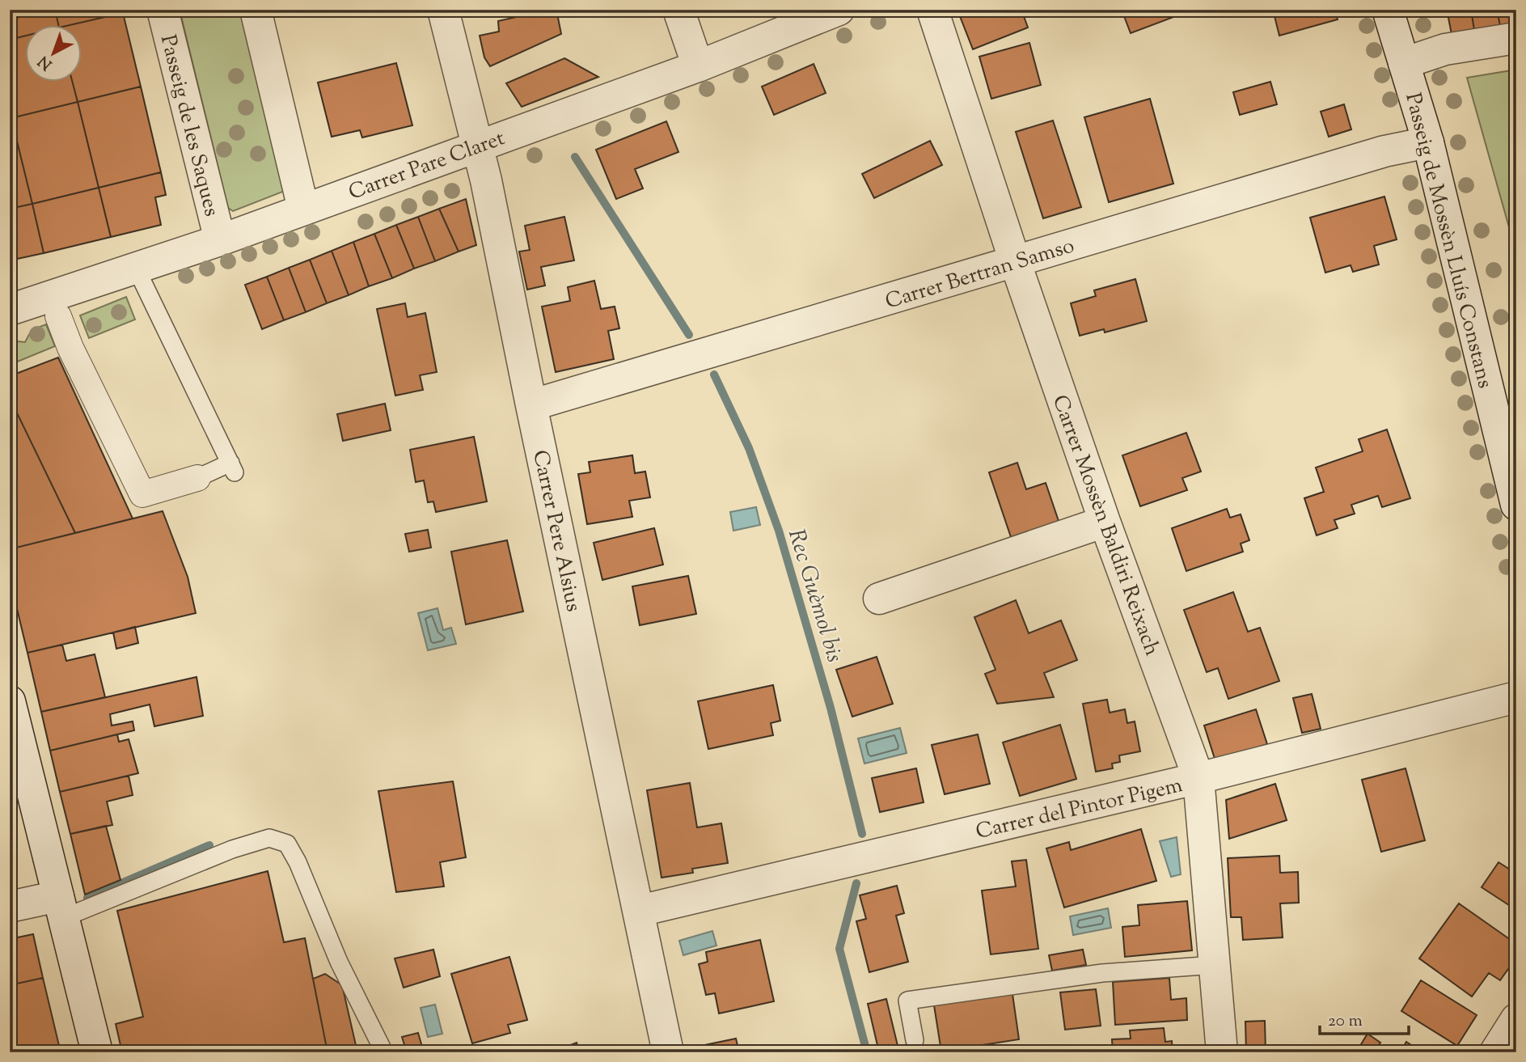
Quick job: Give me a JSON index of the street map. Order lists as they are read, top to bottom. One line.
{"streets":{"street":["Passeig de les Saques","Carrer Pare Claret","Passeig de Mossèn Lluís Constans","Carrer Bertran Samso","Carrer Mossèn Baldiri Reixach","Carrer Pere Alsius","Carrer del Pintor Pigem"]},"crossings":[["Passeig de les Saques","Carrer Pare Claret"],["Carrer Pare Claret","Carrer Pere Alsius"],["Passeig de Mossèn Lluís Constans","Carrer Bertran Samso"],["Carrer Bertran Samso","Carrer Mossèn Baldiri Reixach"],["Carrer Bertran Samso","Carrer Pere Alsius"],["Carrer Mossèn Baldiri Reixach","Carrer del Pintor Pigem"],["Carrer Pere Alsius","Carrer del Pintor Pigem"]],"water":["Rec Guèmol bis"],"scale_bar":"20 m","north":"bottom left"}
